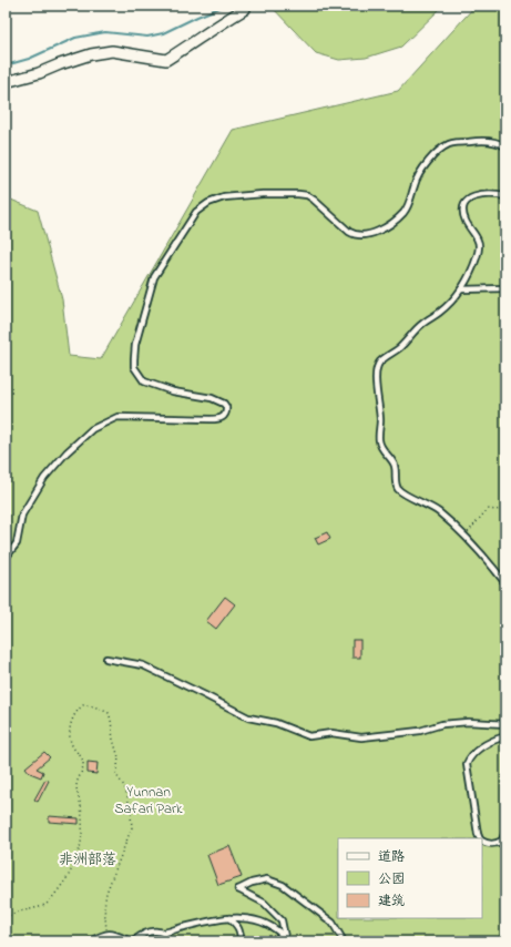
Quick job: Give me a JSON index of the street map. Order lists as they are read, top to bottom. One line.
{"parks":["Yunnan Safari Park","非洲部落"],"legend":["道路","公园","建筑"]}
